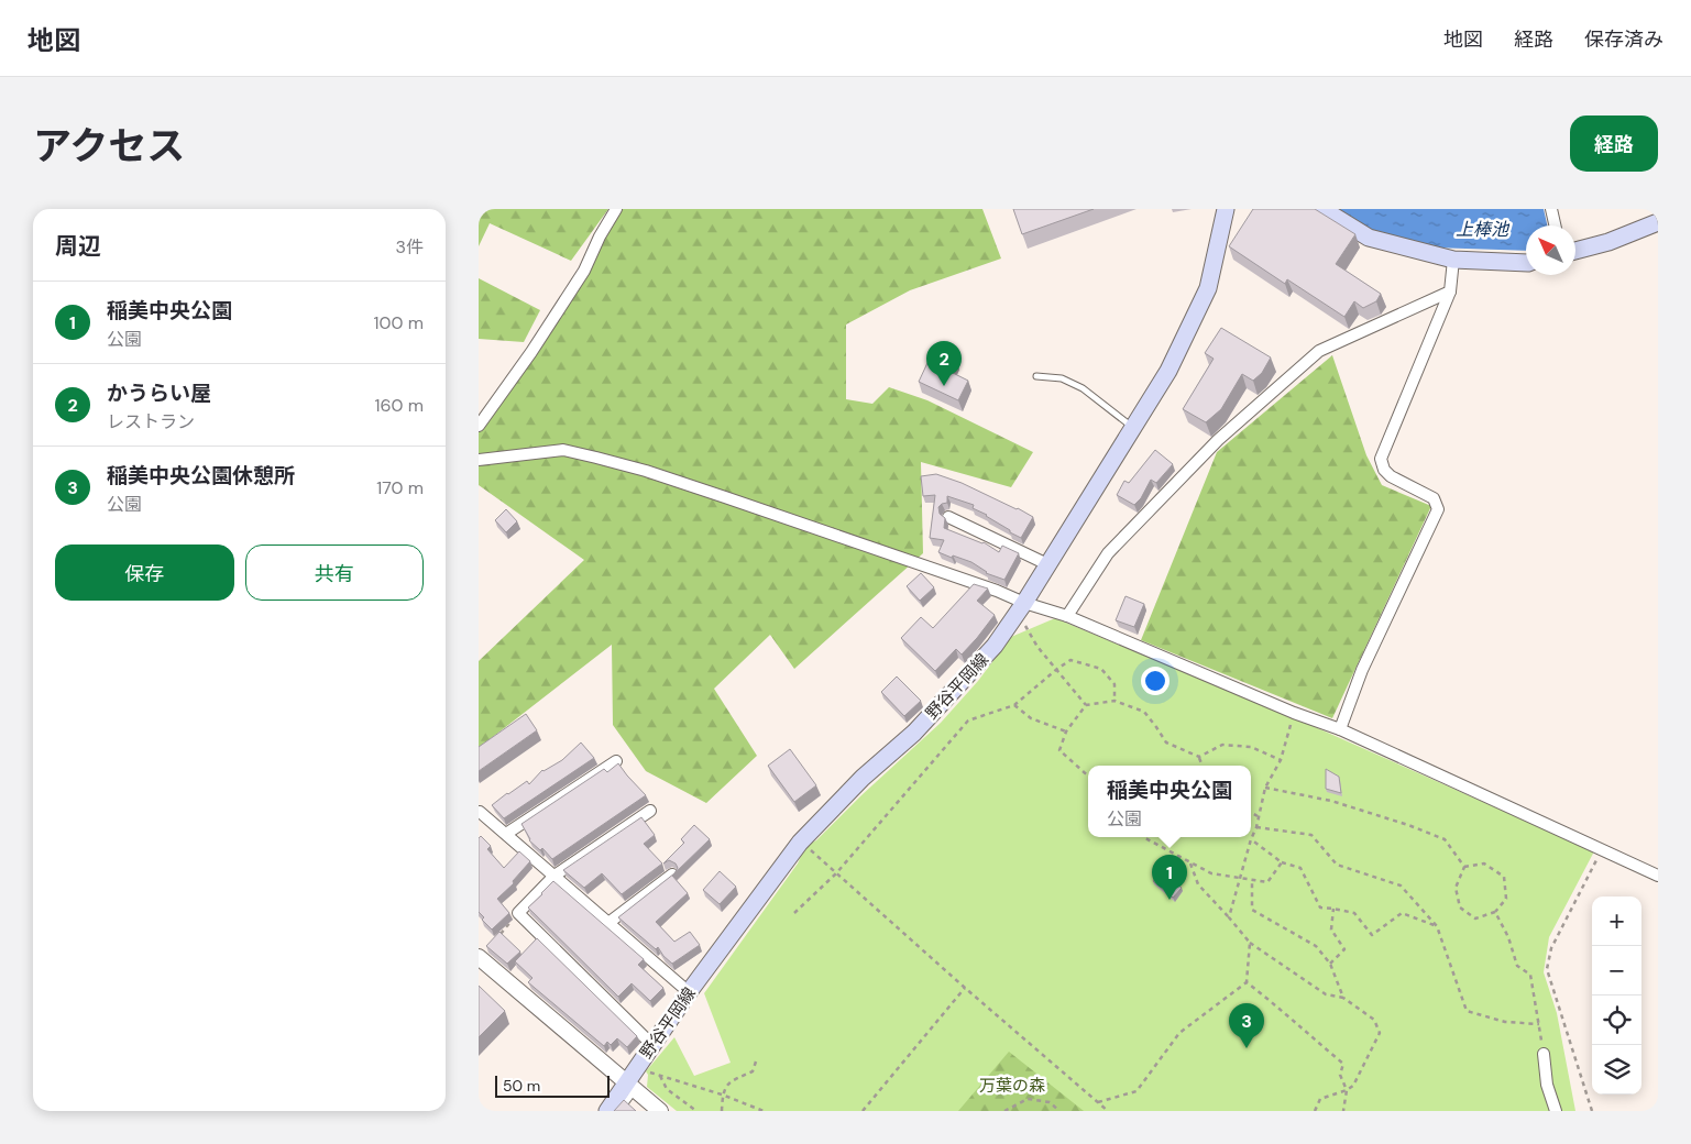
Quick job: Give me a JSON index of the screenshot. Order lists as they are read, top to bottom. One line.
{"streets":{"main road":["野谷平岡線"]},"water":["上棒池"],"parks":["万葉の森"],"scale_bar":"50 m","north":"top left","page":{"header":"地図","nav":["地図","経路","保存済み"],"title":"アクセス","buttons":["経路",["保存","共有"]],"heading":["周辺","3件"],"list":[{"mark":"1","name":"稲美中央公園","note":"公園","value":"100 m"},{"mark":"2","name":"かうらい屋","note":"レストラン","value":"160 m"},{"mark":"3","name":"稲美中央公園休憩所","note":"公園","value":"170 m"}],"pins":["2","1","3"],"popup":["稲美中央公園","公園"],"map_buttons":["+","−"],"scale":"50 m"}}
